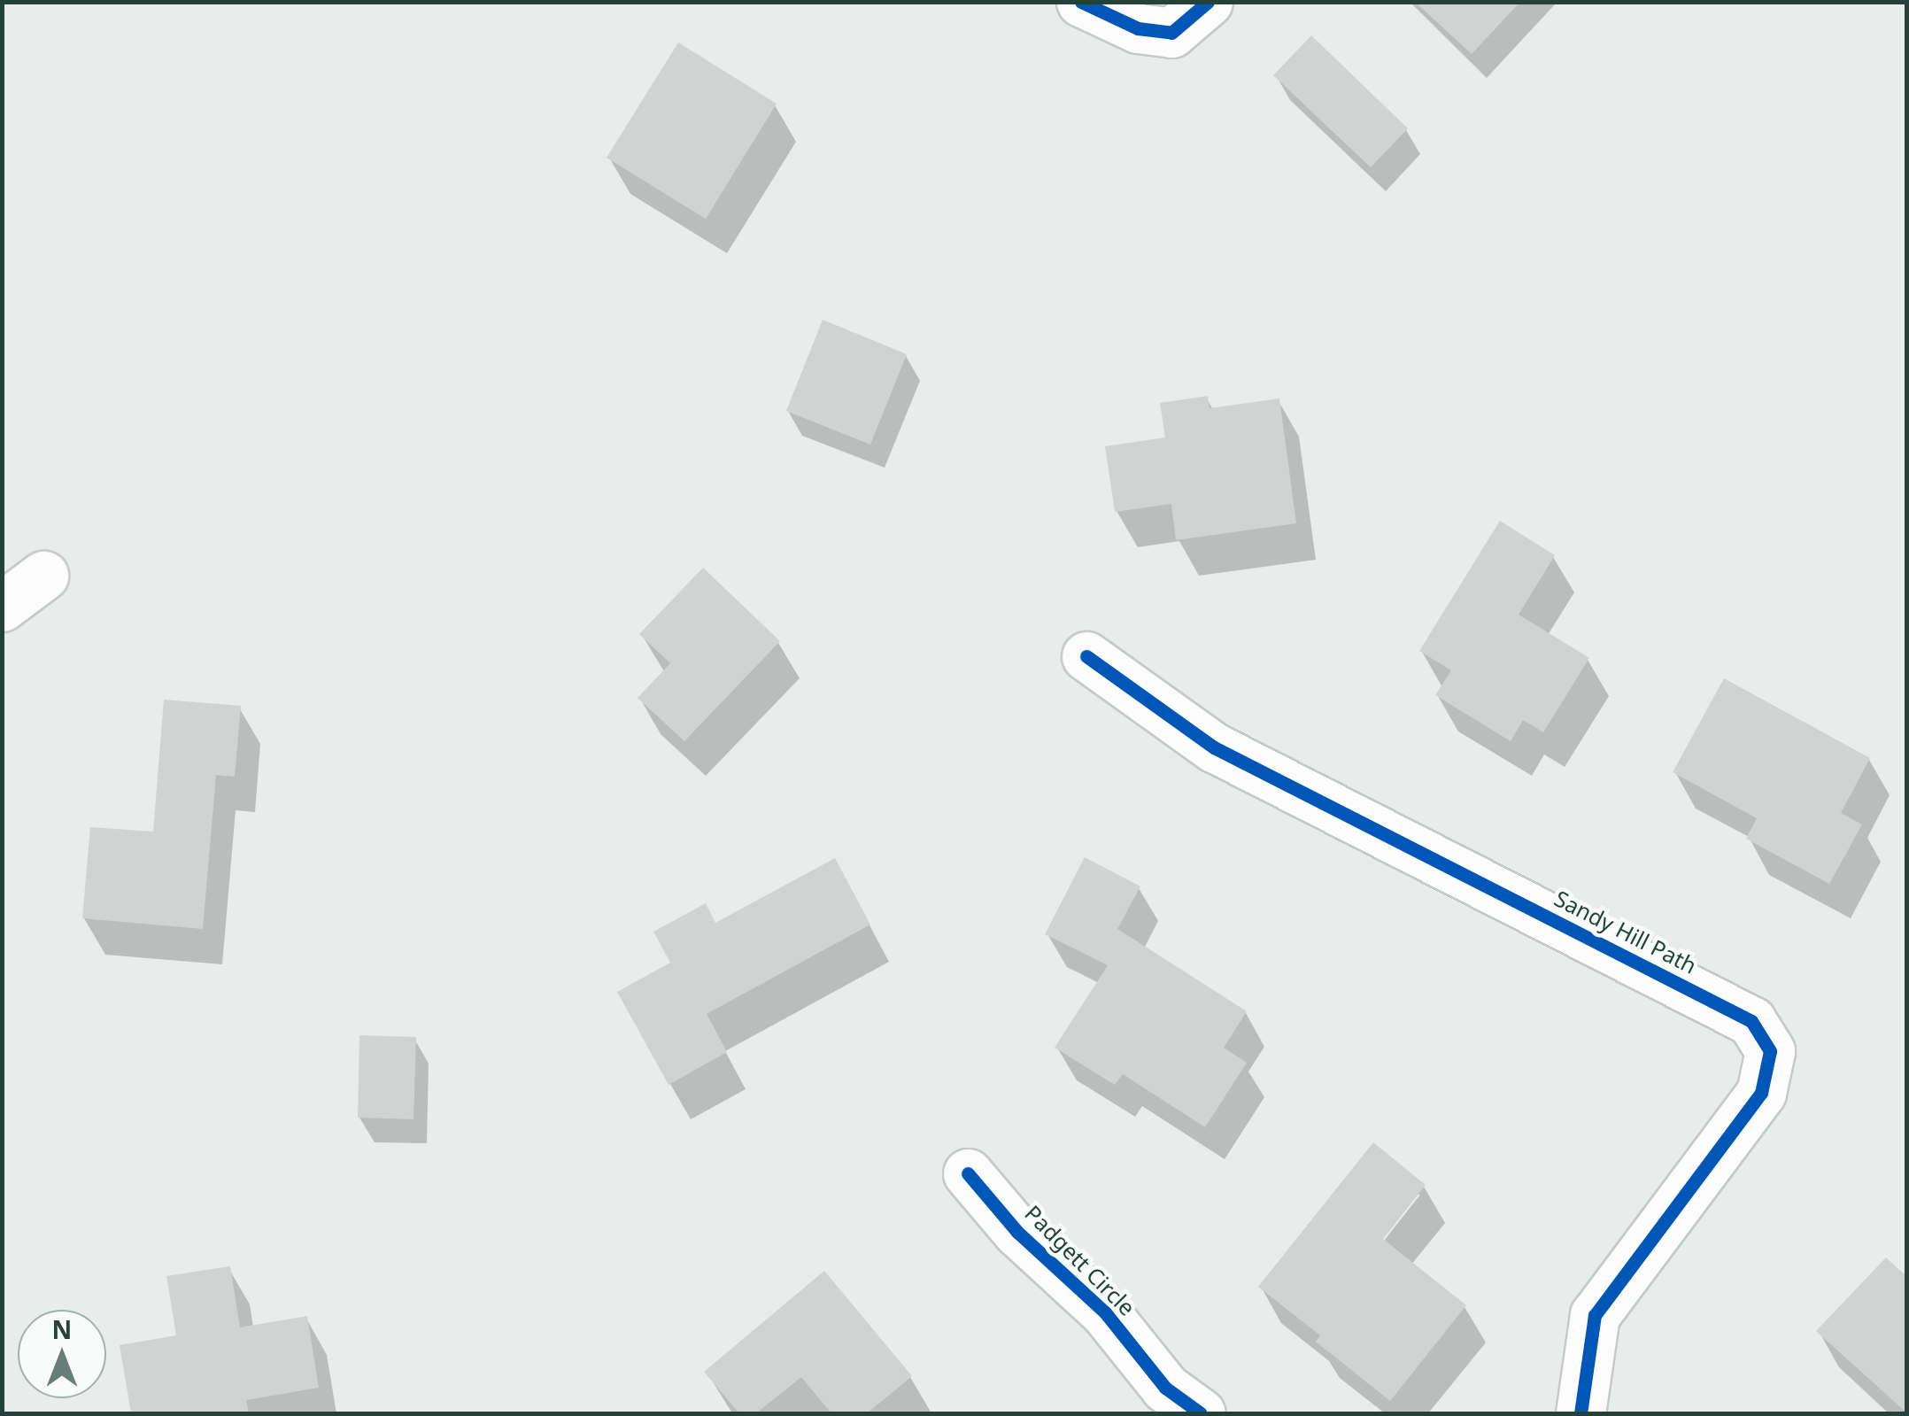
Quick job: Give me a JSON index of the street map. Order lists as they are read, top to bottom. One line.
{"streets":{"street":["Sandy Hill Path","Padgett Circle"]},"north":"top"}
